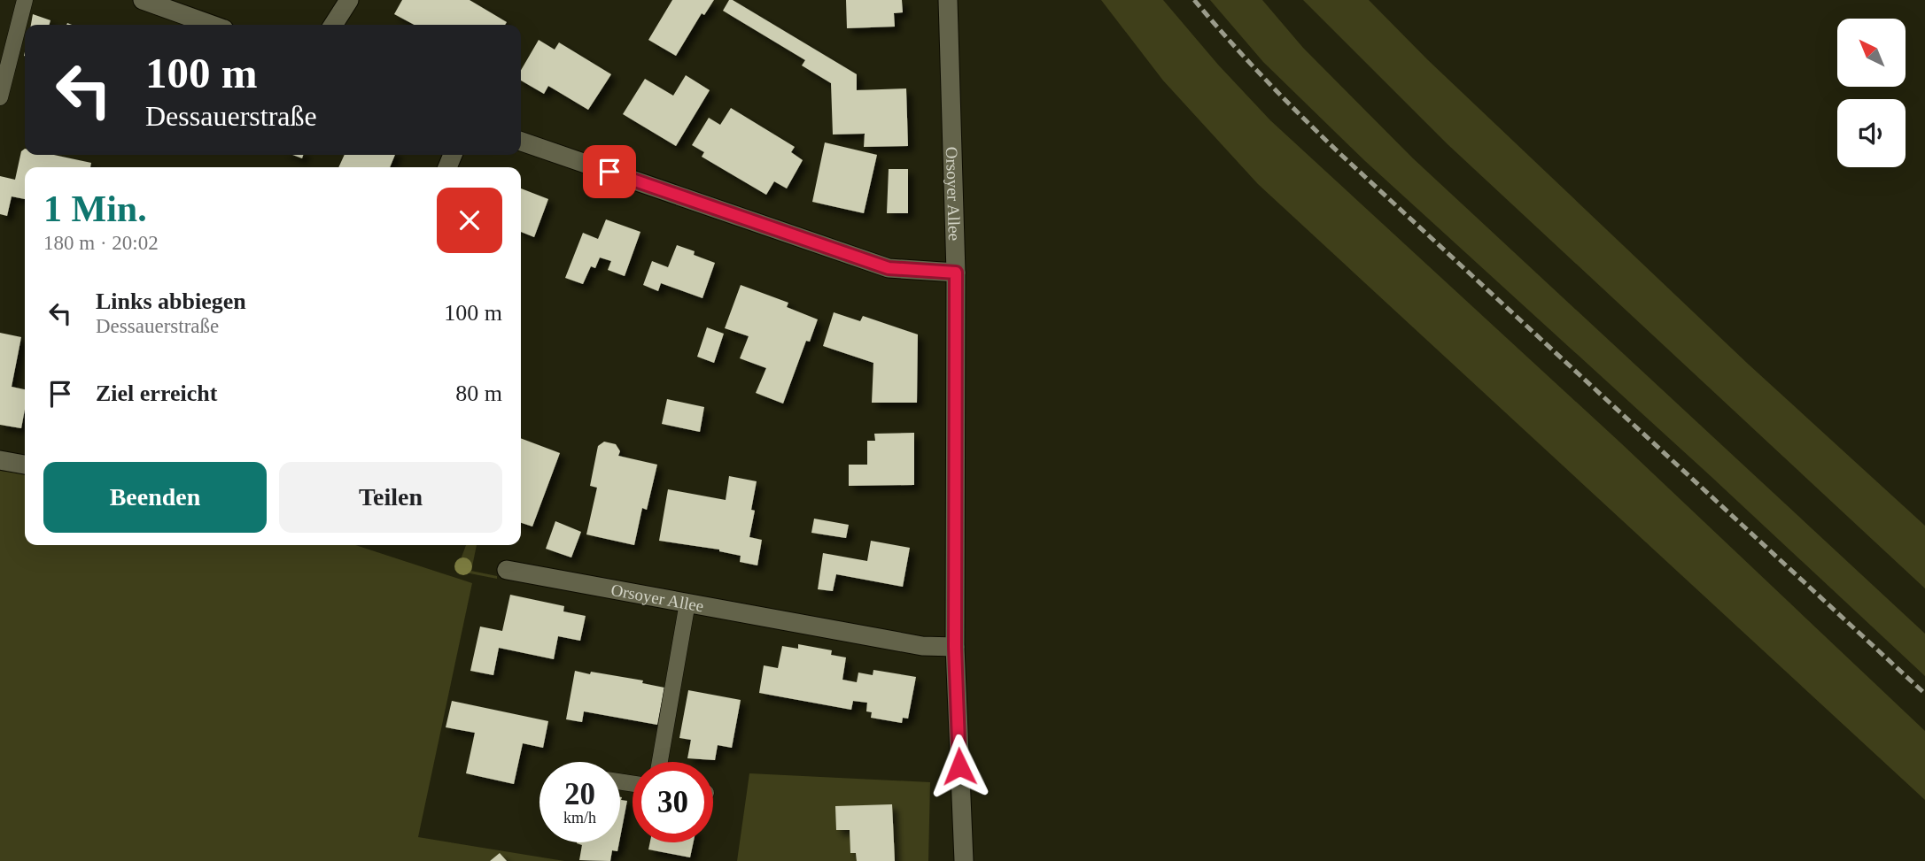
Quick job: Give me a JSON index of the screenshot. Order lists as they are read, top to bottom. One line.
{"streets":{"street":["Orsoyer Allee"]},"north":"top left","page":{"turn":["100 m","Dessauerstraße"],"heading":["1 Min.","180 m · 20:02"],"list":[{"name":"Links abbiegen","note":"Dessauerstraße","value":"100 m"},{"name":"Ziel erreicht","value":"80 m"}],"buttons":["Beenden","Teilen"],"speed":"20 km/h","limit":"30"}}
